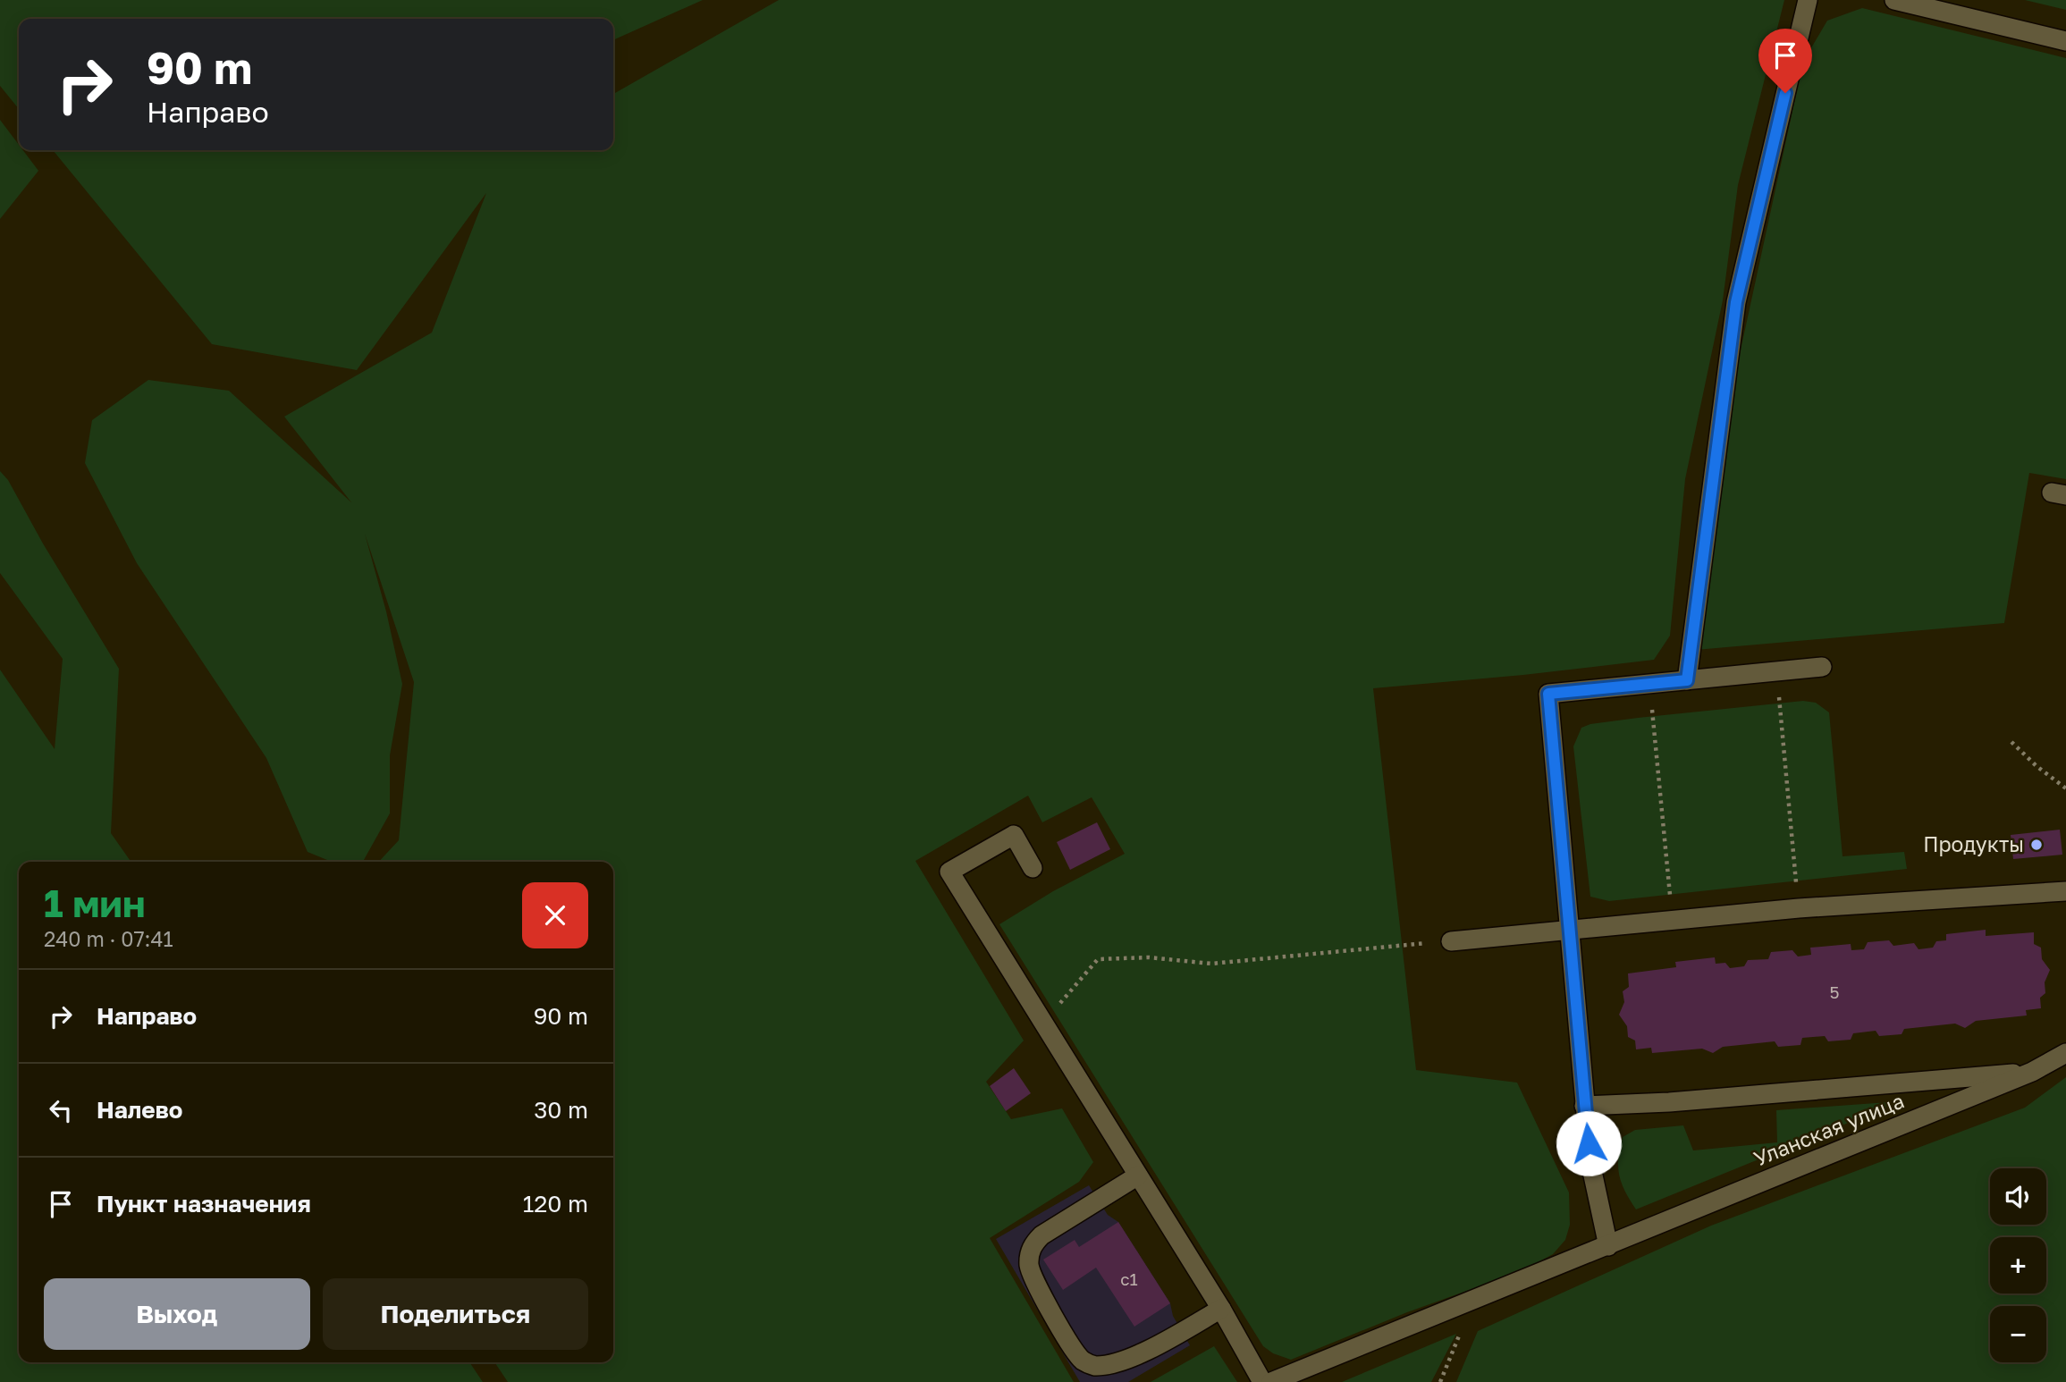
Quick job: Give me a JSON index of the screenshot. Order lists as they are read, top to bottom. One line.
{"streets":{"lane":["Уланская улица"]},"places":["Продукты"],"house_numbers":["5","с1"],"page":{"turn":["90 m","Направо"],"heading":["1 мин","240 m · 07:41"],"list":[{"name":"Направо","value":"90 m"},{"name":"Налево","value":"30 m"},{"name":"Пункт назначения","value":"120 m"}],"map_buttons":["+","−"],"buttons":["Выход","Поделиться"]}}
